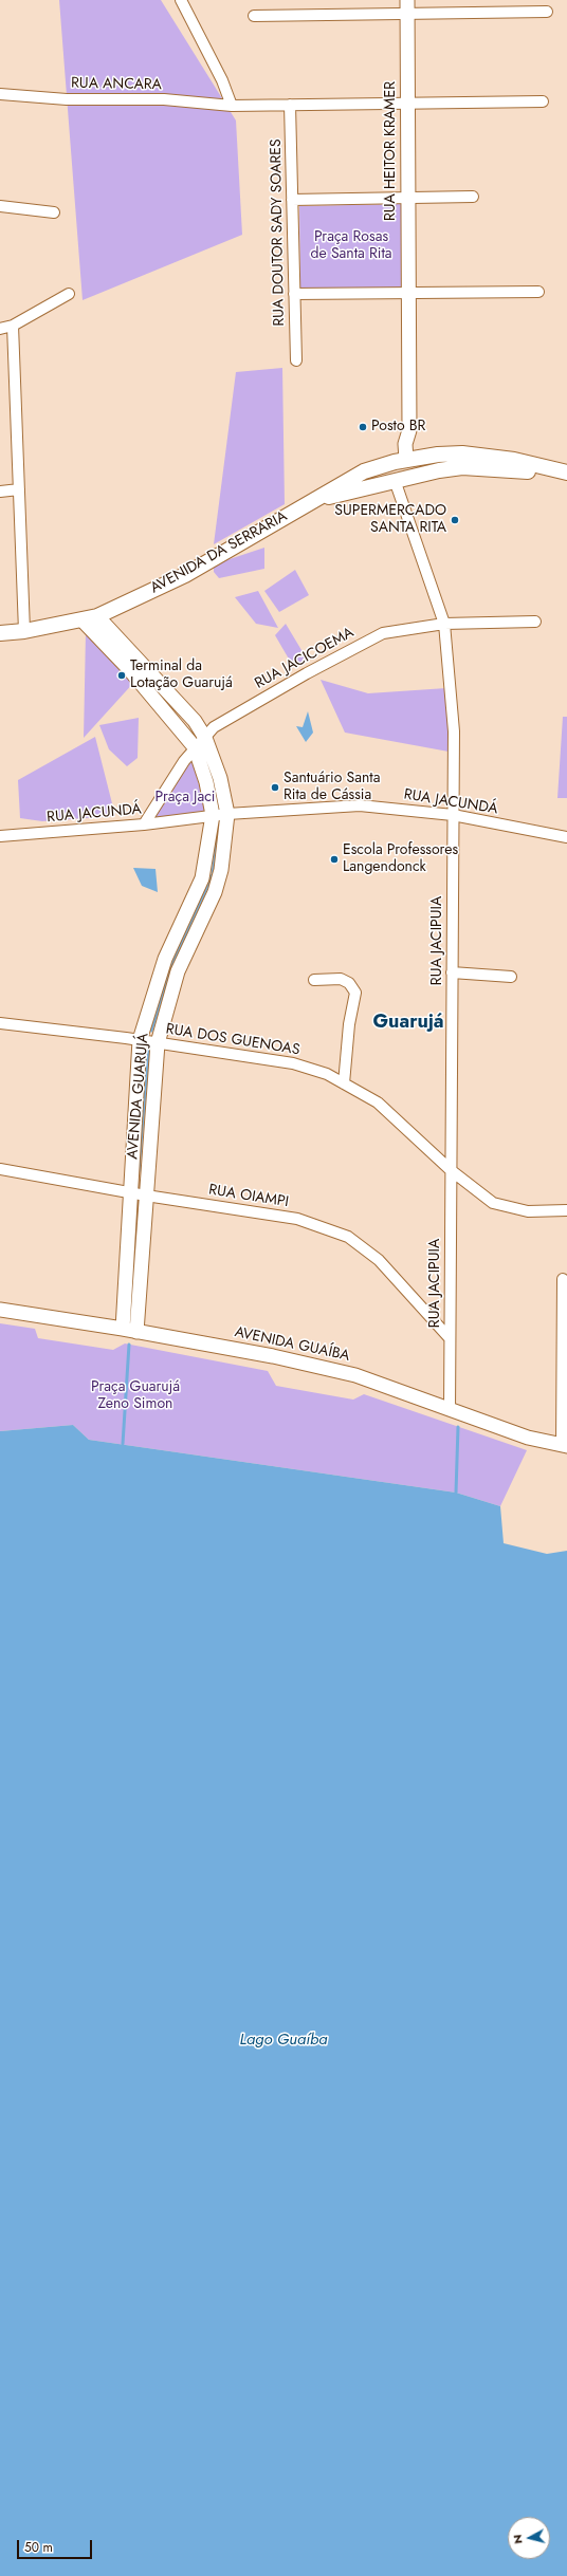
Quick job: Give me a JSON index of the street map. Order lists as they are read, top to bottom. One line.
{"streets":{"main road":["AVENIDA DA SERRARIA"],"street":["RUA ANCARA","RUA HEITOR KRAMER","RUA DOUTOR SADY SOARES","RUA JACICOEMA","RUA JACUNDÁ","RUA JACIPUIA","RUA DOS GUENOAS","AVENIDA GUARUJÁ","RUA OIAMPI","AVENIDA GUAÍBA"]},"crossings":[["RUA ANCARA","RUA HEITOR KRAMER"],["RUA ANCARA","RUA DOUTOR SADY SOARES"],["RUA HEITOR KRAMER","AVENIDA DA SERRARIA"],["AVENIDA DA SERRARIA","RUA JACIPUIA"],["AVENIDA DA SERRARIA","AVENIDA GUARUJÁ"],["RUA JACICOEMA","RUA JACUNDÁ"],["RUA JACICOEMA","RUA JACIPUIA"],["RUA JACICOEMA","AVENIDA GUARUJÁ"],["RUA JACUNDÁ","RUA JACIPUIA"],["RUA JACUNDÁ","AVENIDA GUARUJÁ"],["RUA JACIPUIA","RUA DOS GUENOAS"],["RUA JACIPUIA","RUA OIAMPI"],["RUA JACIPUIA","AVENIDA GUAÍBA"],["RUA DOS GUENOAS","AVENIDA GUARUJÁ"],["AVENIDA GUARUJÁ","RUA OIAMPI"],["AVENIDA GUARUJÁ","AVENIDA GUAÍBA"]],"districts":["Guarujá"],"water":["Lago Guaíba"],"parks":["Praça Rosas de Santa Rita","Praça Jaci","Praça Guarujá Zeno Simon"],"places":["Posto BR","SUPERMERCADO SANTA RITA","Terminal da Lotação Guarujá","Santuário Santa Rita de Cássia","Escola Professores Langendonck"],"scale_bar":"50 m","north":"left"}
